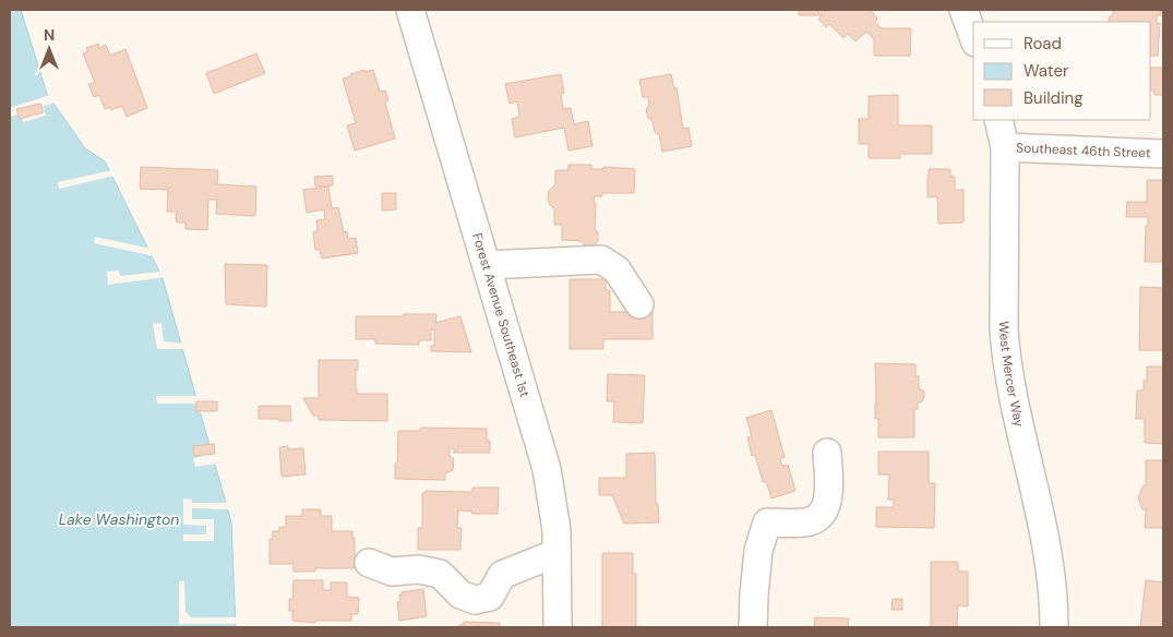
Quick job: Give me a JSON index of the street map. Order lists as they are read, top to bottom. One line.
{"streets":{"street":["Southeast 46th Street","Forest Avenue Southeast 1st","West Mercer Way"]},"crossings":[["Southeast 46th Street","West Mercer Way"]],"water":["Lake Washington"],"legend":["Road","Water","Building"],"north":"top"}
